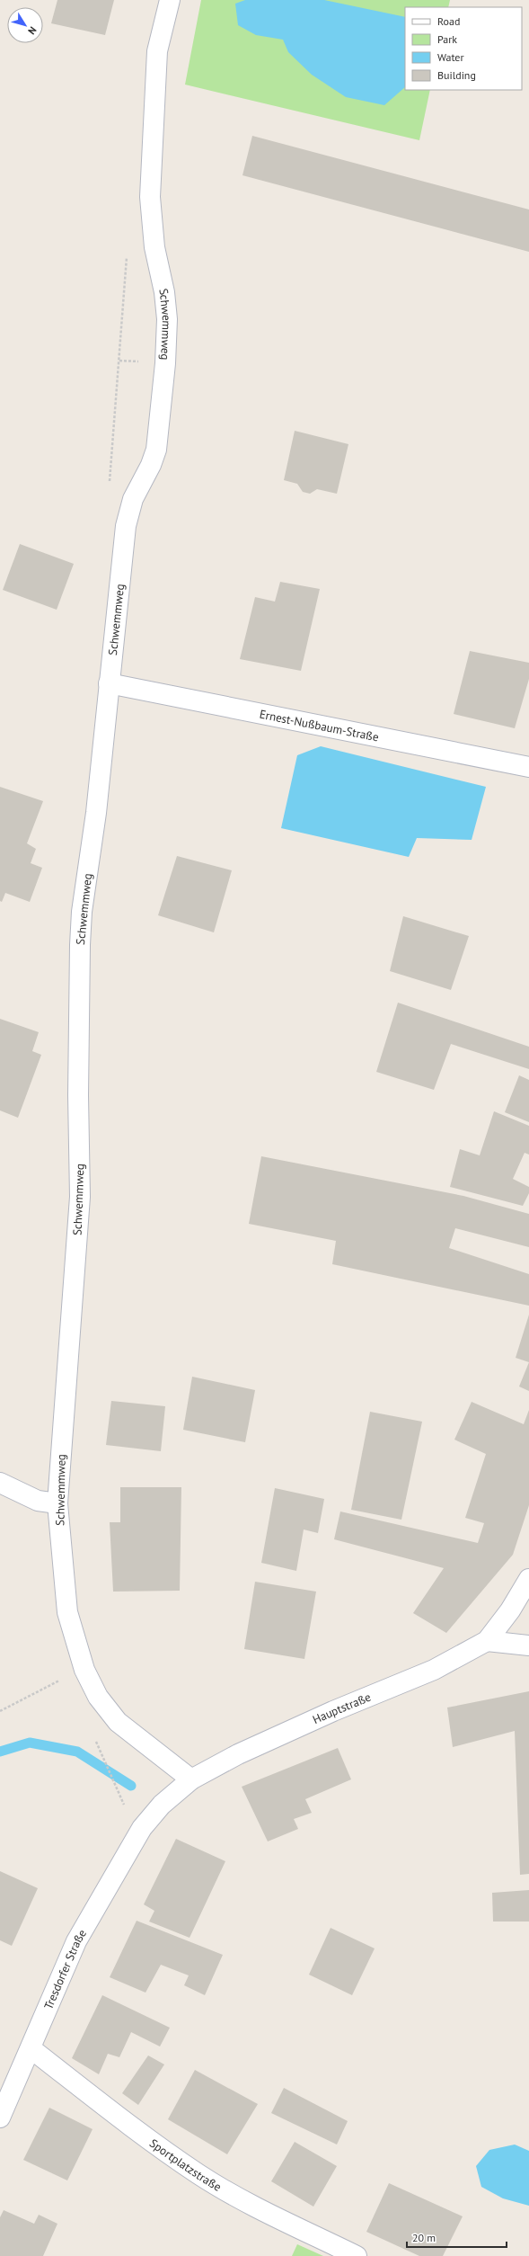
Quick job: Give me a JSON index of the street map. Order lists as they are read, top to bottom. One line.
{"streets":{"street":["Schwemmweg","Ernest-Nußbaum-Straße","Hauptstraße","Tresdorfer Straße","Sportplatzstraße"]},"crossings":[["Schwemmweg","Ernest-Nußbaum-Straße"],["Schwemmweg","Hauptstraße"],["Hauptstraße","Tresdorfer Straße"],["Tresdorfer Straße","Sportplatzstraße"]],"legend":["Road","Park","Water","Building"],"scale_bar":"20 m","north":"bottom right"}
